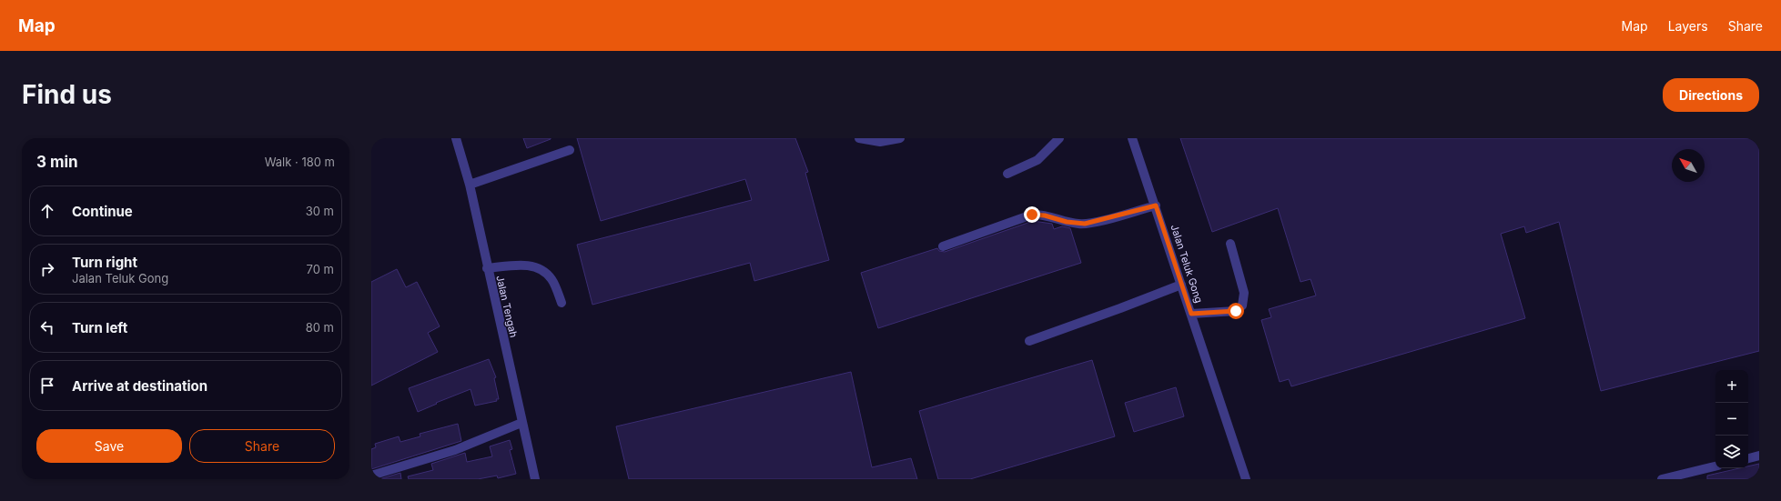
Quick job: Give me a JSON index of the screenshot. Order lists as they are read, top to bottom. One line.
{"streets":{"street":["Jalan Teluk Gong","Jalan Tengah"]},"north":"top left","page":{"header":"Map","nav":["Map","Layers","Share"],"buttons":["Directions",["Save","Share"]],"title":"Find us","heading":["3 min","Walk · 180 m"],"list":[["Continue","30 m"],["Turn right","Jalan Teluk Gong","70 m"],["Turn left","80 m"],"Arrive at destination"],"map_buttons":["+","−"]}}
